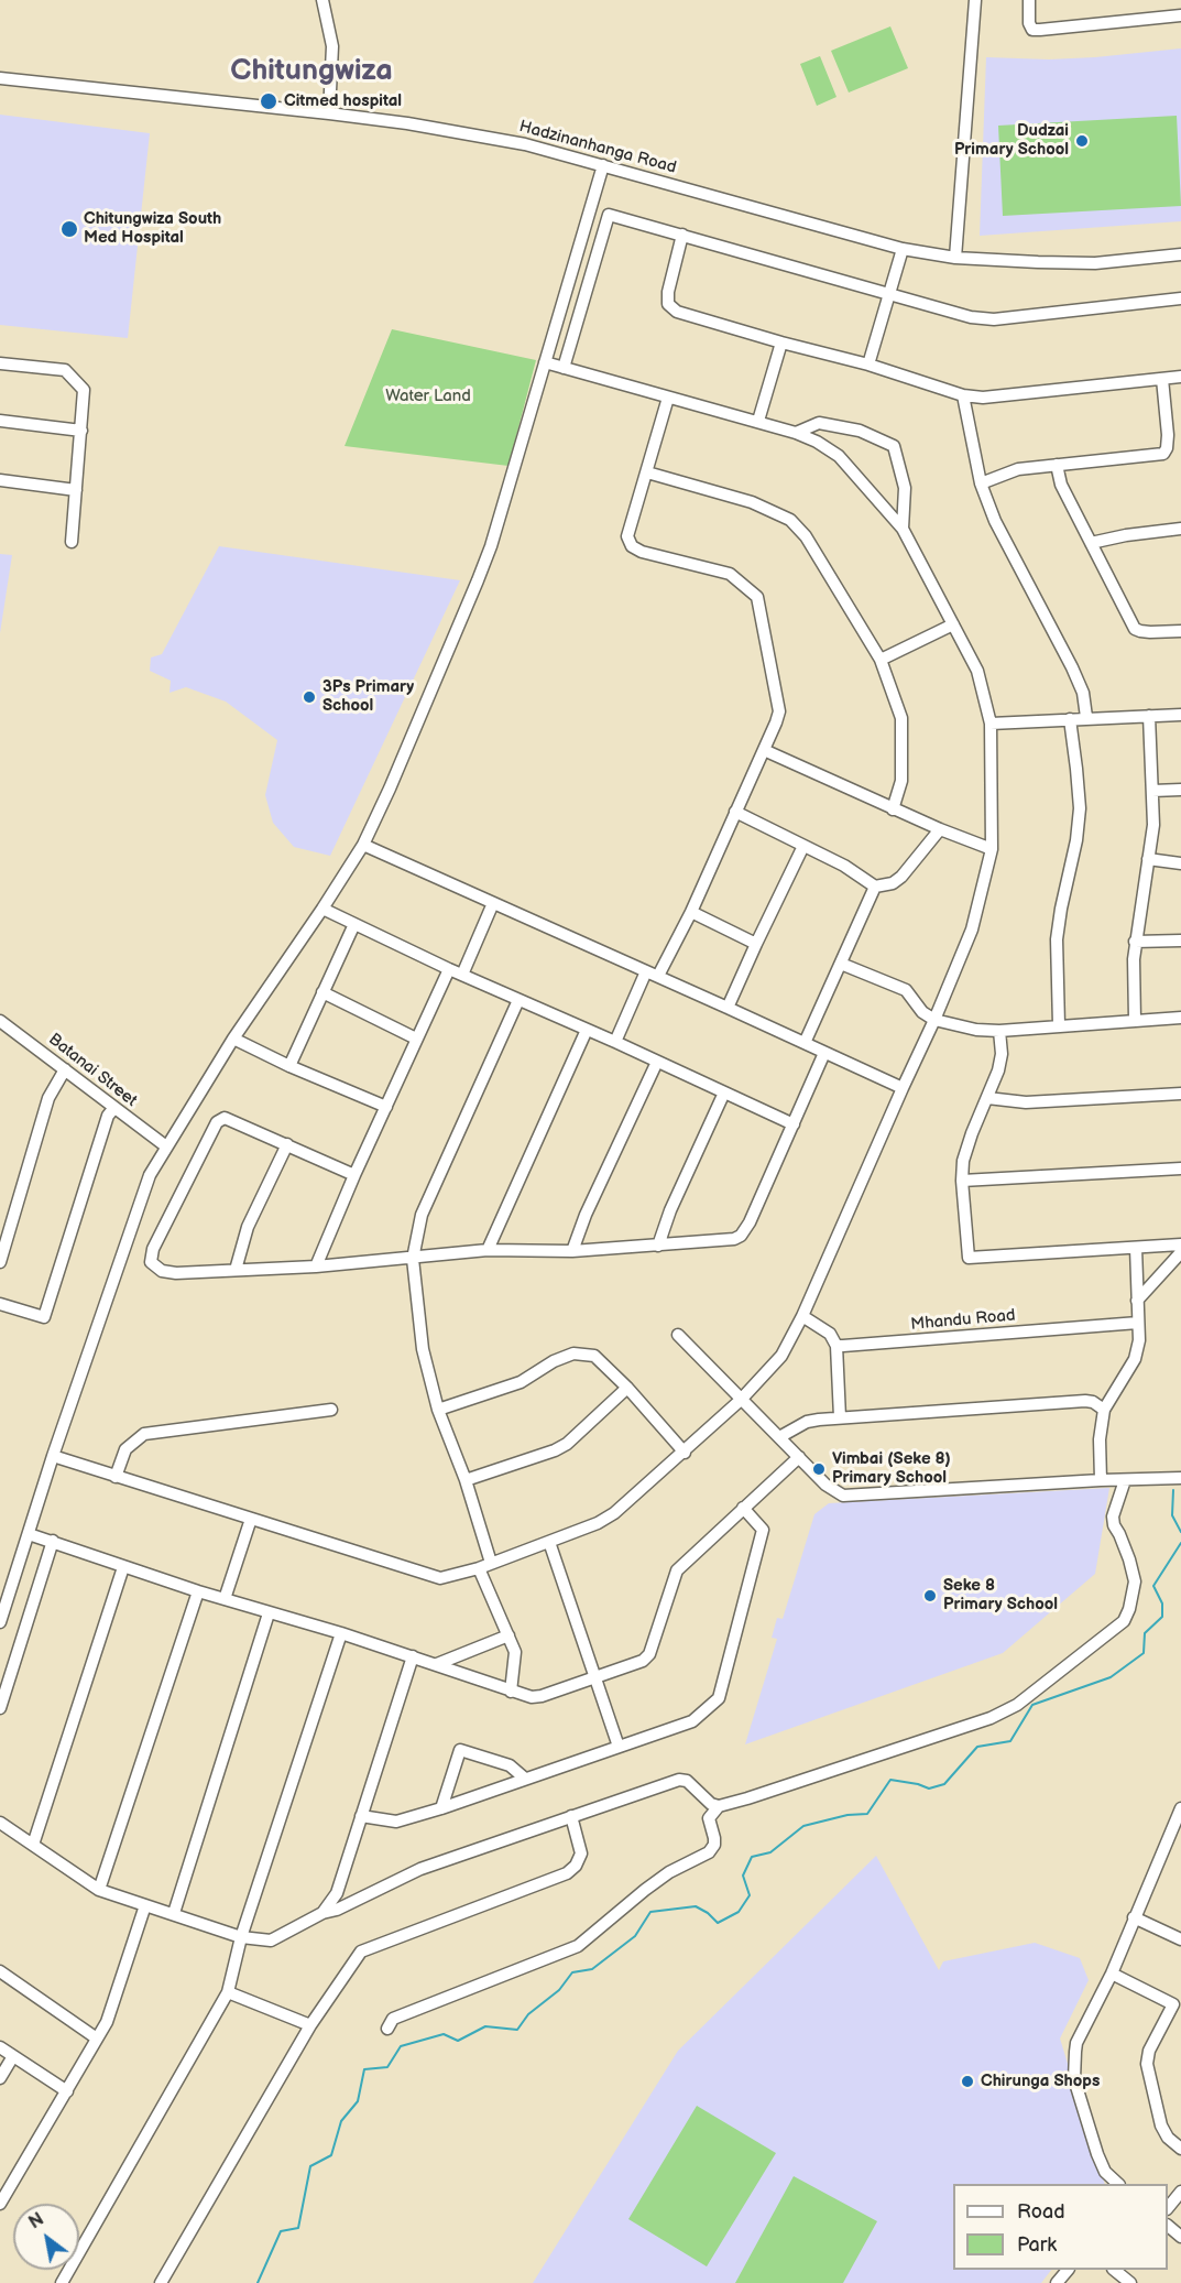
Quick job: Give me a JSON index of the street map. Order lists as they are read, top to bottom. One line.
{"streets":{"street":["Hadzinanhanga Road","Batanai Street","Mhandu Road"]},"districts":["Chitungwiza"],"parks":["Water Land"],"places":["Citmed hospital","Dudzai Primary School","Chitungwiza South Med Hospital","3Ps Primary School","Vimbai (Seke 8) Primary School","Seke 8 Primary School","Chirunga Shops"],"legend":["Road","Park"],"north":"top left"}
